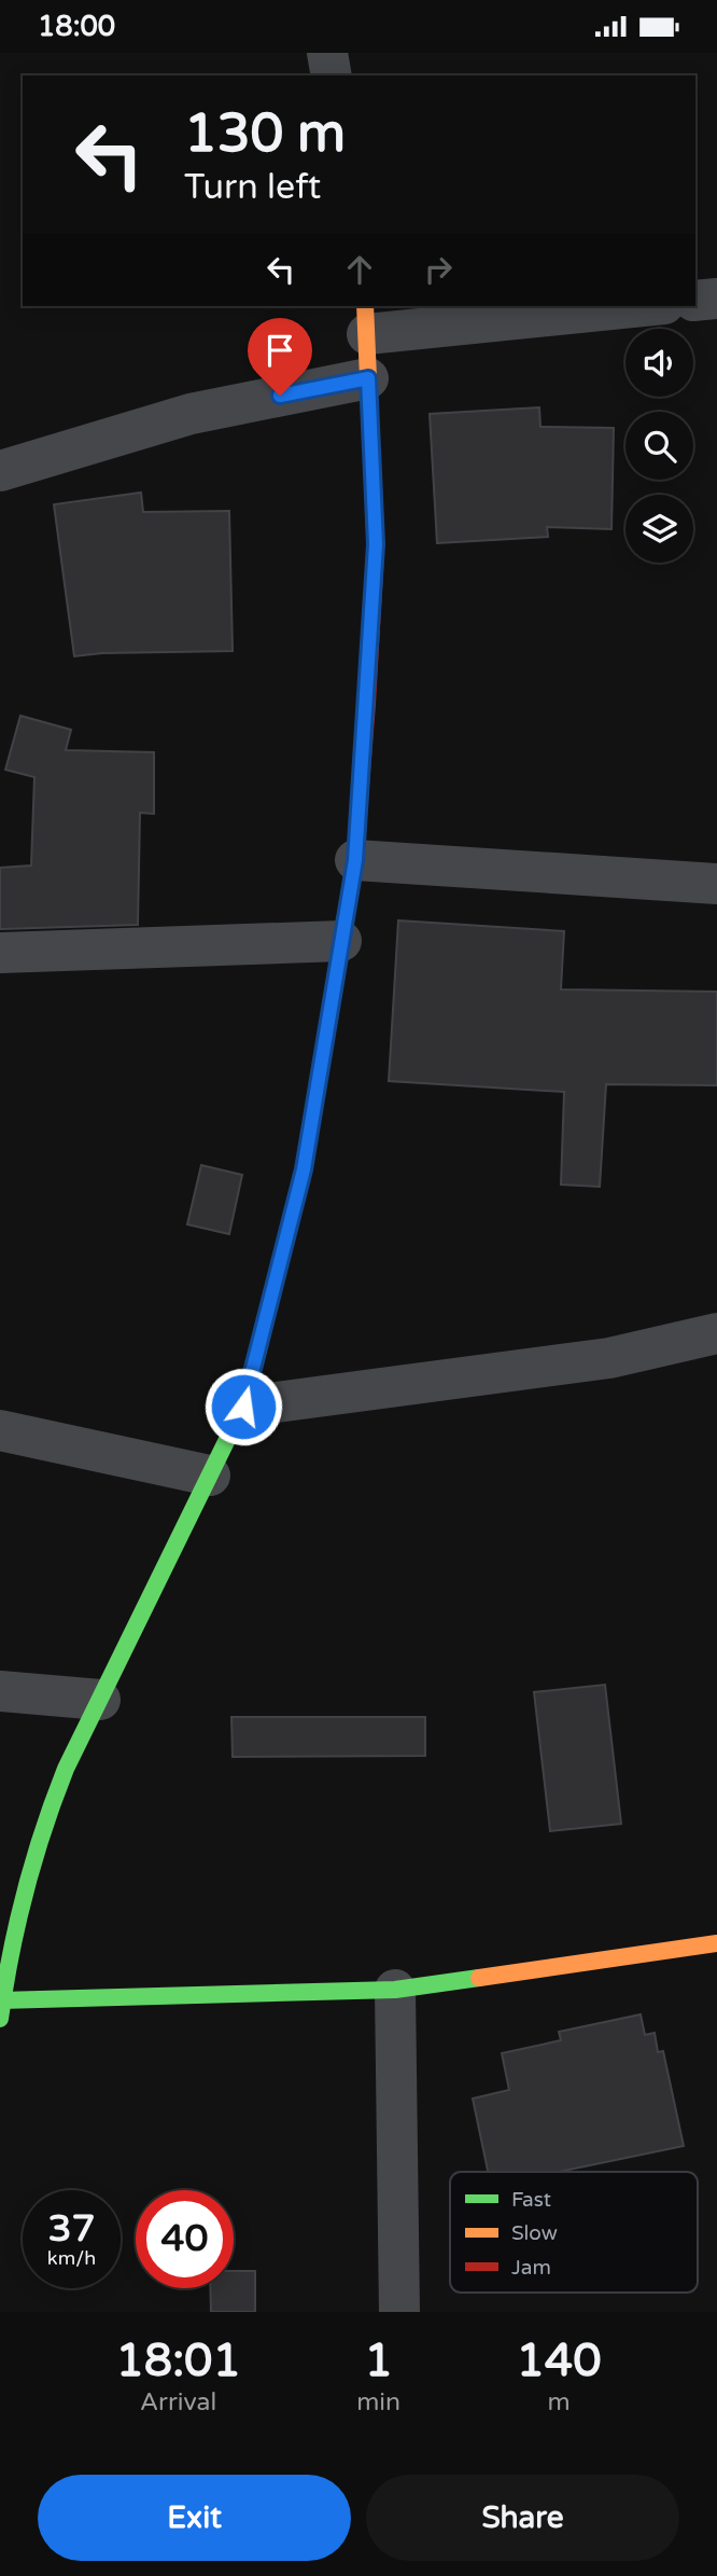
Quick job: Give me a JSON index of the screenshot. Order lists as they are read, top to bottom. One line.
{"legend":["Fast","Slow","Jam"],"page":{"status":"18:00","turn":["130 m","Turn left"],"speed":"37 km/h","limit":"40","eta":["18:01","Arrival","1","min","140","m"],"buttons":["Exit","Share"]}}
